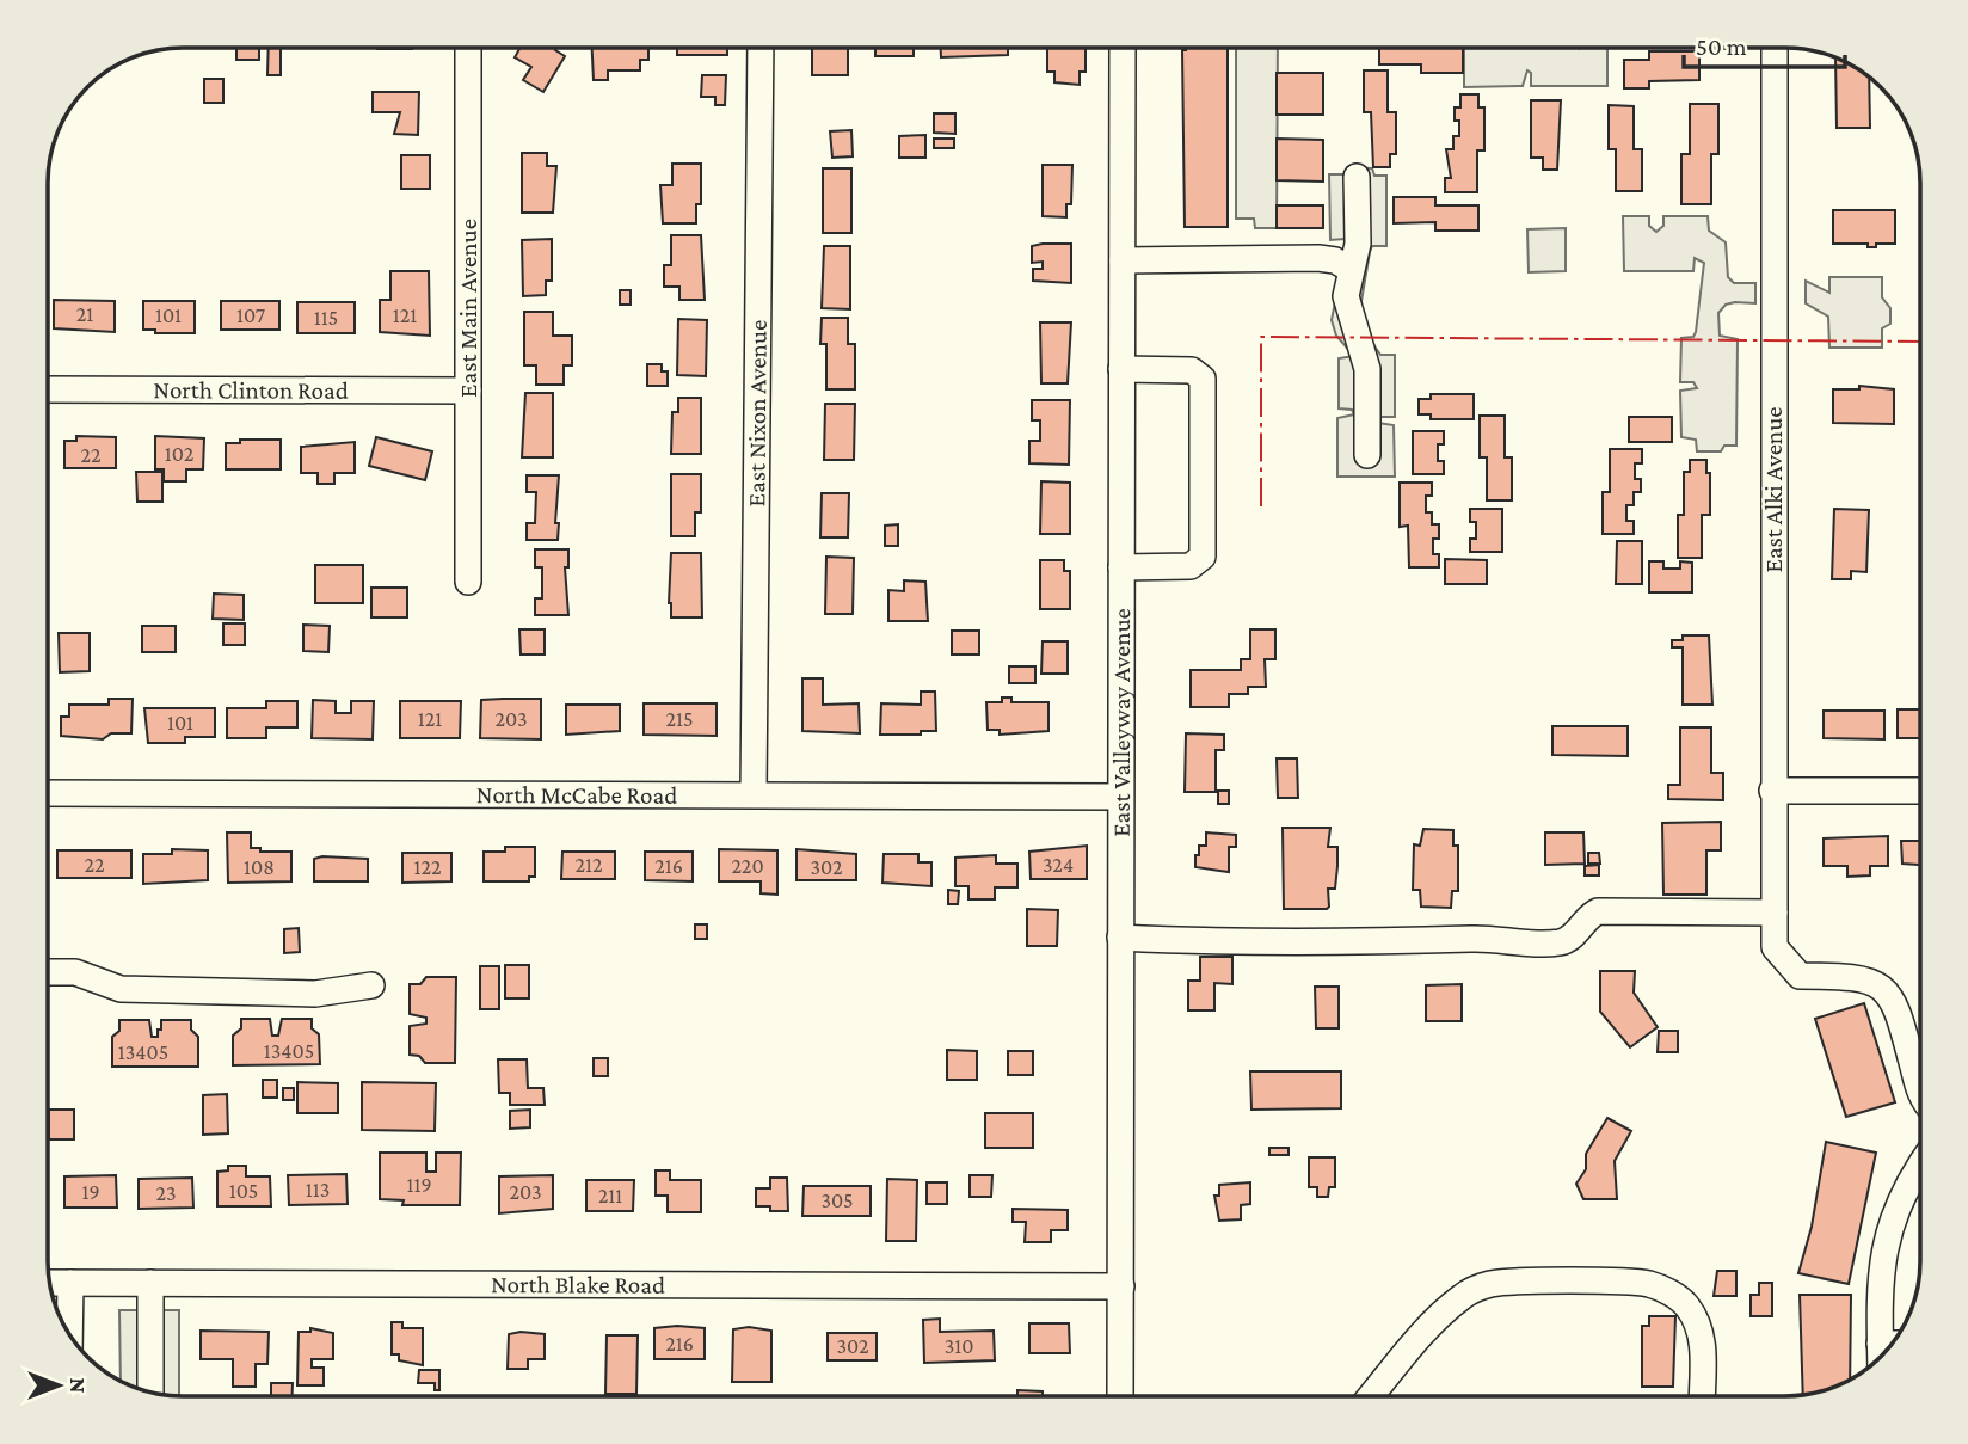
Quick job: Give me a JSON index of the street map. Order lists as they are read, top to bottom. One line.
{"streets":{"street":["East Main Avenue","North Clinton Road","East Nixon Avenue","East Alki Avenue","East Valleyway Avenue","North McCabe Road","North Blake Road"]},"crossings":[["East Main Avenue","North Clinton Road"],["East Nixon Avenue","North McCabe Road"],["East Valleyway Avenue","North McCabe Road"],["East Valleyway Avenue","North Blake Road"]],"house_numbers":["21","101","107","121","115","102","22","121","203","215","101","22","212","324","216","220","108","122","302","13405","13405","119","113","105","19","203","23","211","305","216","302","310"],"scale_bar":"50 m","north":"right"}
